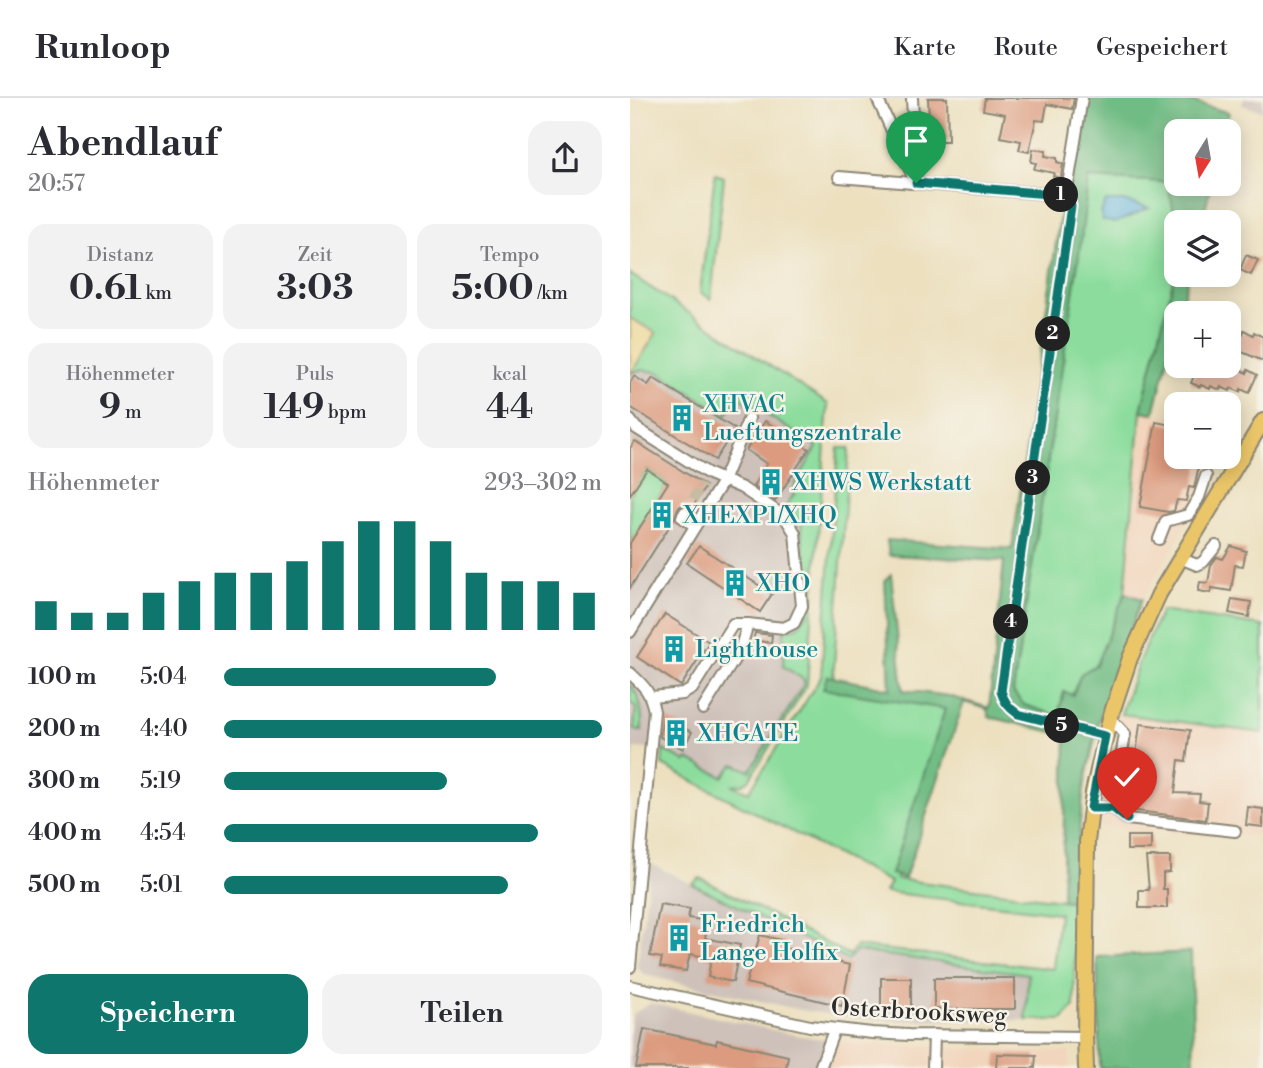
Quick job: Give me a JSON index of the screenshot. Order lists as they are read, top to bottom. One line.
{"streets":{"street":["Osterbrooksweg"]},"places":{"building":["XHVAC Lueftungszentrale","XHWS Werkstatt","XHEXP1/XHQ","XHO","Lighthouse","XHGATE","Friedrich Lange Holfix"]},"north":"bottom","page":{"header":"Runloop","nav":["Karte","Route","Gespeichert"],"heading":["Abendlauf","20:57"],"map_buttons":["+","−"],"pins":["1","2","3","4","5"],"stats":[["Distanz","0.61 km"],["Zeit","3:03"],["Tempo","5:00 /km"],["Höhenmeter","9 m"],["Puls","149 bpm"],["kcal","44"]],"chart":["Höhenmeter","293–302 m"],"list":[{"name":"100 m","note":"5:04"},{"name":"200 m","note":"4:40"},{"name":"300 m","note":"5:19"},{"name":"400 m","note":"4:54"},{"name":"500 m","note":"5:01"}],"buttons":["Speichern","Teilen"]}}
